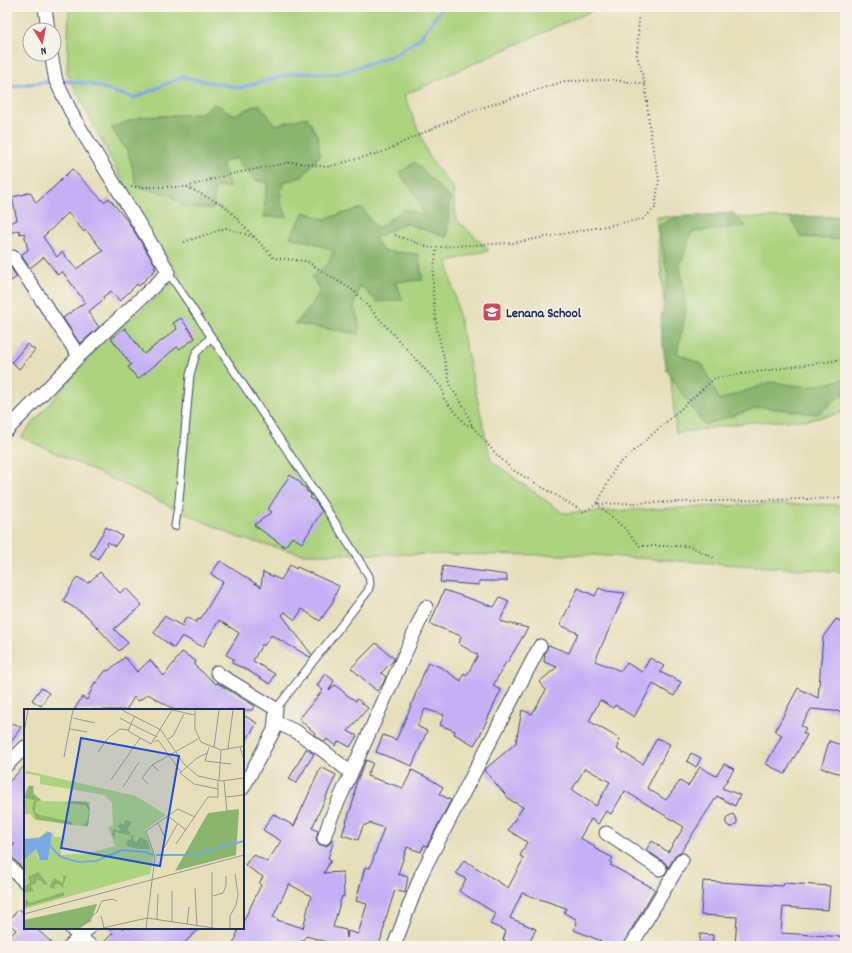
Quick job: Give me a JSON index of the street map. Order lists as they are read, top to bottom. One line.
{"places":{"school or university":["Lenana School"]},"north":"bottom"}
